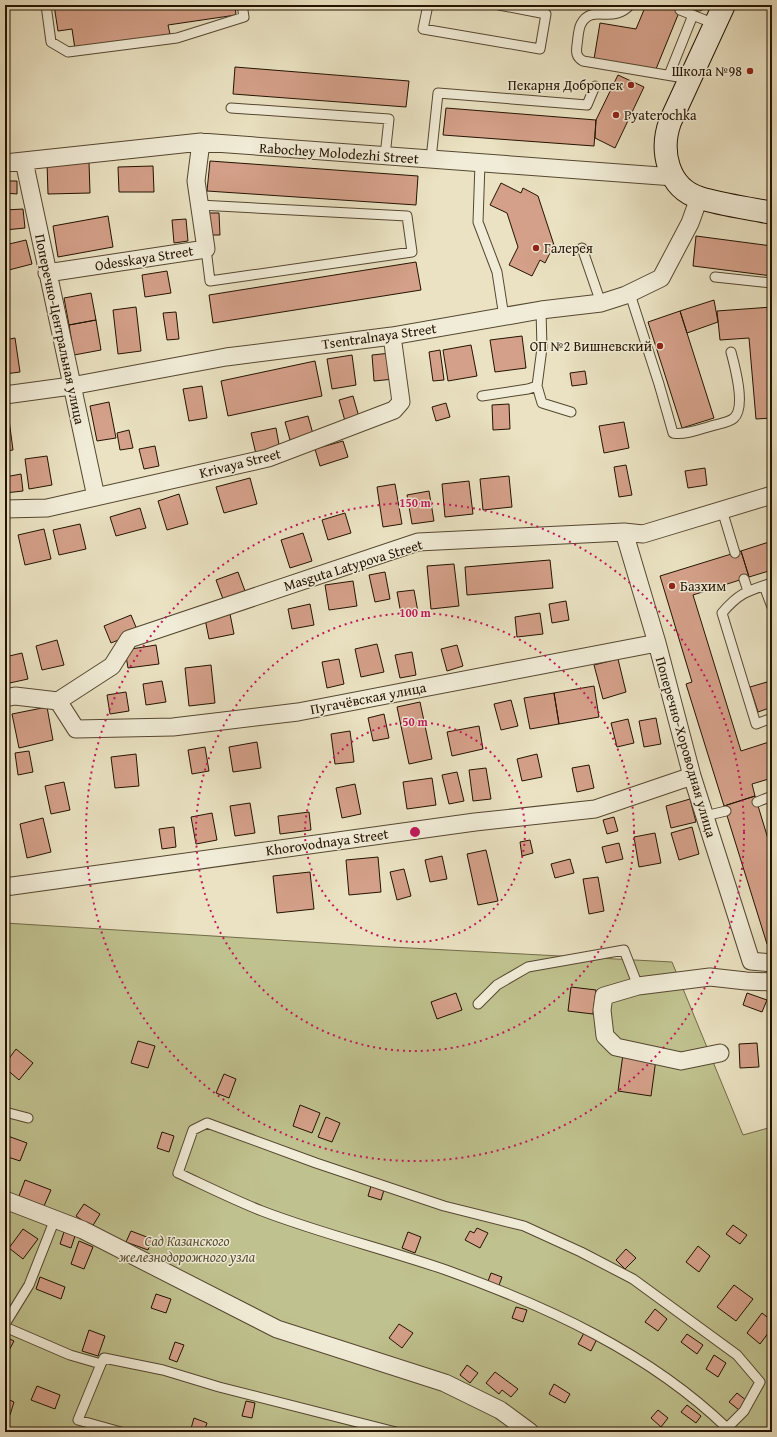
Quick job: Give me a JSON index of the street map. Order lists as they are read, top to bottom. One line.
{"streets":{"street":["Rabochey Molodezhi Street","Odesskaya Street","Поперечно-Центральная улица","Tsentralnaya Street","Krivaya Street","Masguta Latypova Street","Пугачёвская улица","Поперечно-Хороводная улица","Khorovodnaya Street"]},"crossings":[["Rabochey Molodezhi Street","Odesskaya Street"],["Rabochey Molodezhi Street","Поперечно-Центральная улица"],["Odesskaya Street","Поперечно-Центральная улица"],["Поперечно-Центральная улица","Tsentralnaya Street"],["Поперечно-Центральная улица","Krivaya Street"],["Tsentralnaya Street","Krivaya Street"],["Masguta Latypova Street","Пугачёвская улица"],["Masguta Latypova Street","Поперечно-Хороводная улица"],["Пугачёвская улица","Поперечно-Хороводная улица"],["Поперечно-Хороводная улица","Khorovodnaya Street"]],"parks":["Сад Казанского железнодорожного узла"],"places":["Школа №98","Пекарня Добропек","Pyaterochka","Галерея","ОП №2 Вишневский","Базхим"],"rings":["150 m","100 m","50 m"]}
